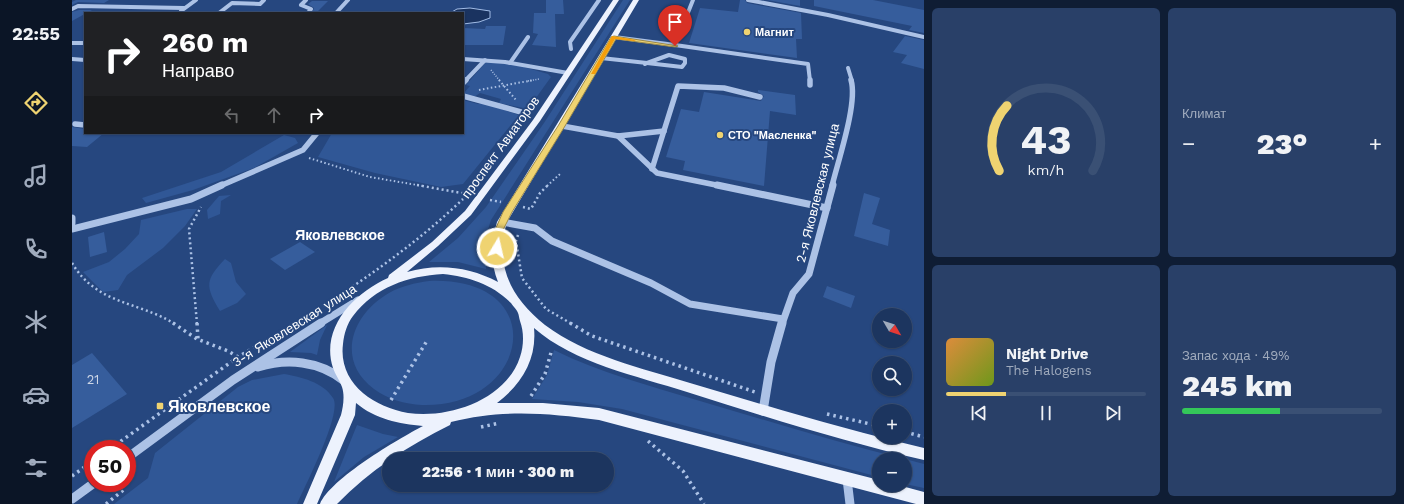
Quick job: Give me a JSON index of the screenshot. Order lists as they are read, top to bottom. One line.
{"streets":{"main road":["проспект Авиаторов"],"street":["2-я Яковлевская улица","3-я Яковлевская улица"]},"crossings":[["проспект Авиаторов","3-я Яковлевская улица"]],"districts":["Яковлевское"],"places":{"other":["Магнит","СТО \"Масленка\""],"transit":["Яковлевское"]},"house_numbers":["21"],"north":"bottom right","page":{"tabs":"22:55","tile":["Климат",["Запас хода · 49%","245 km"]],"turn":["260 m","Направо"],"heat":["−","23°","+"],"map_buttons":["+","−"],"song":["Night Drive","The Halogens"],"limit":"50","trip":"22:56 · 1 мин · 300 m","gauge":["43","km/h"]}}
